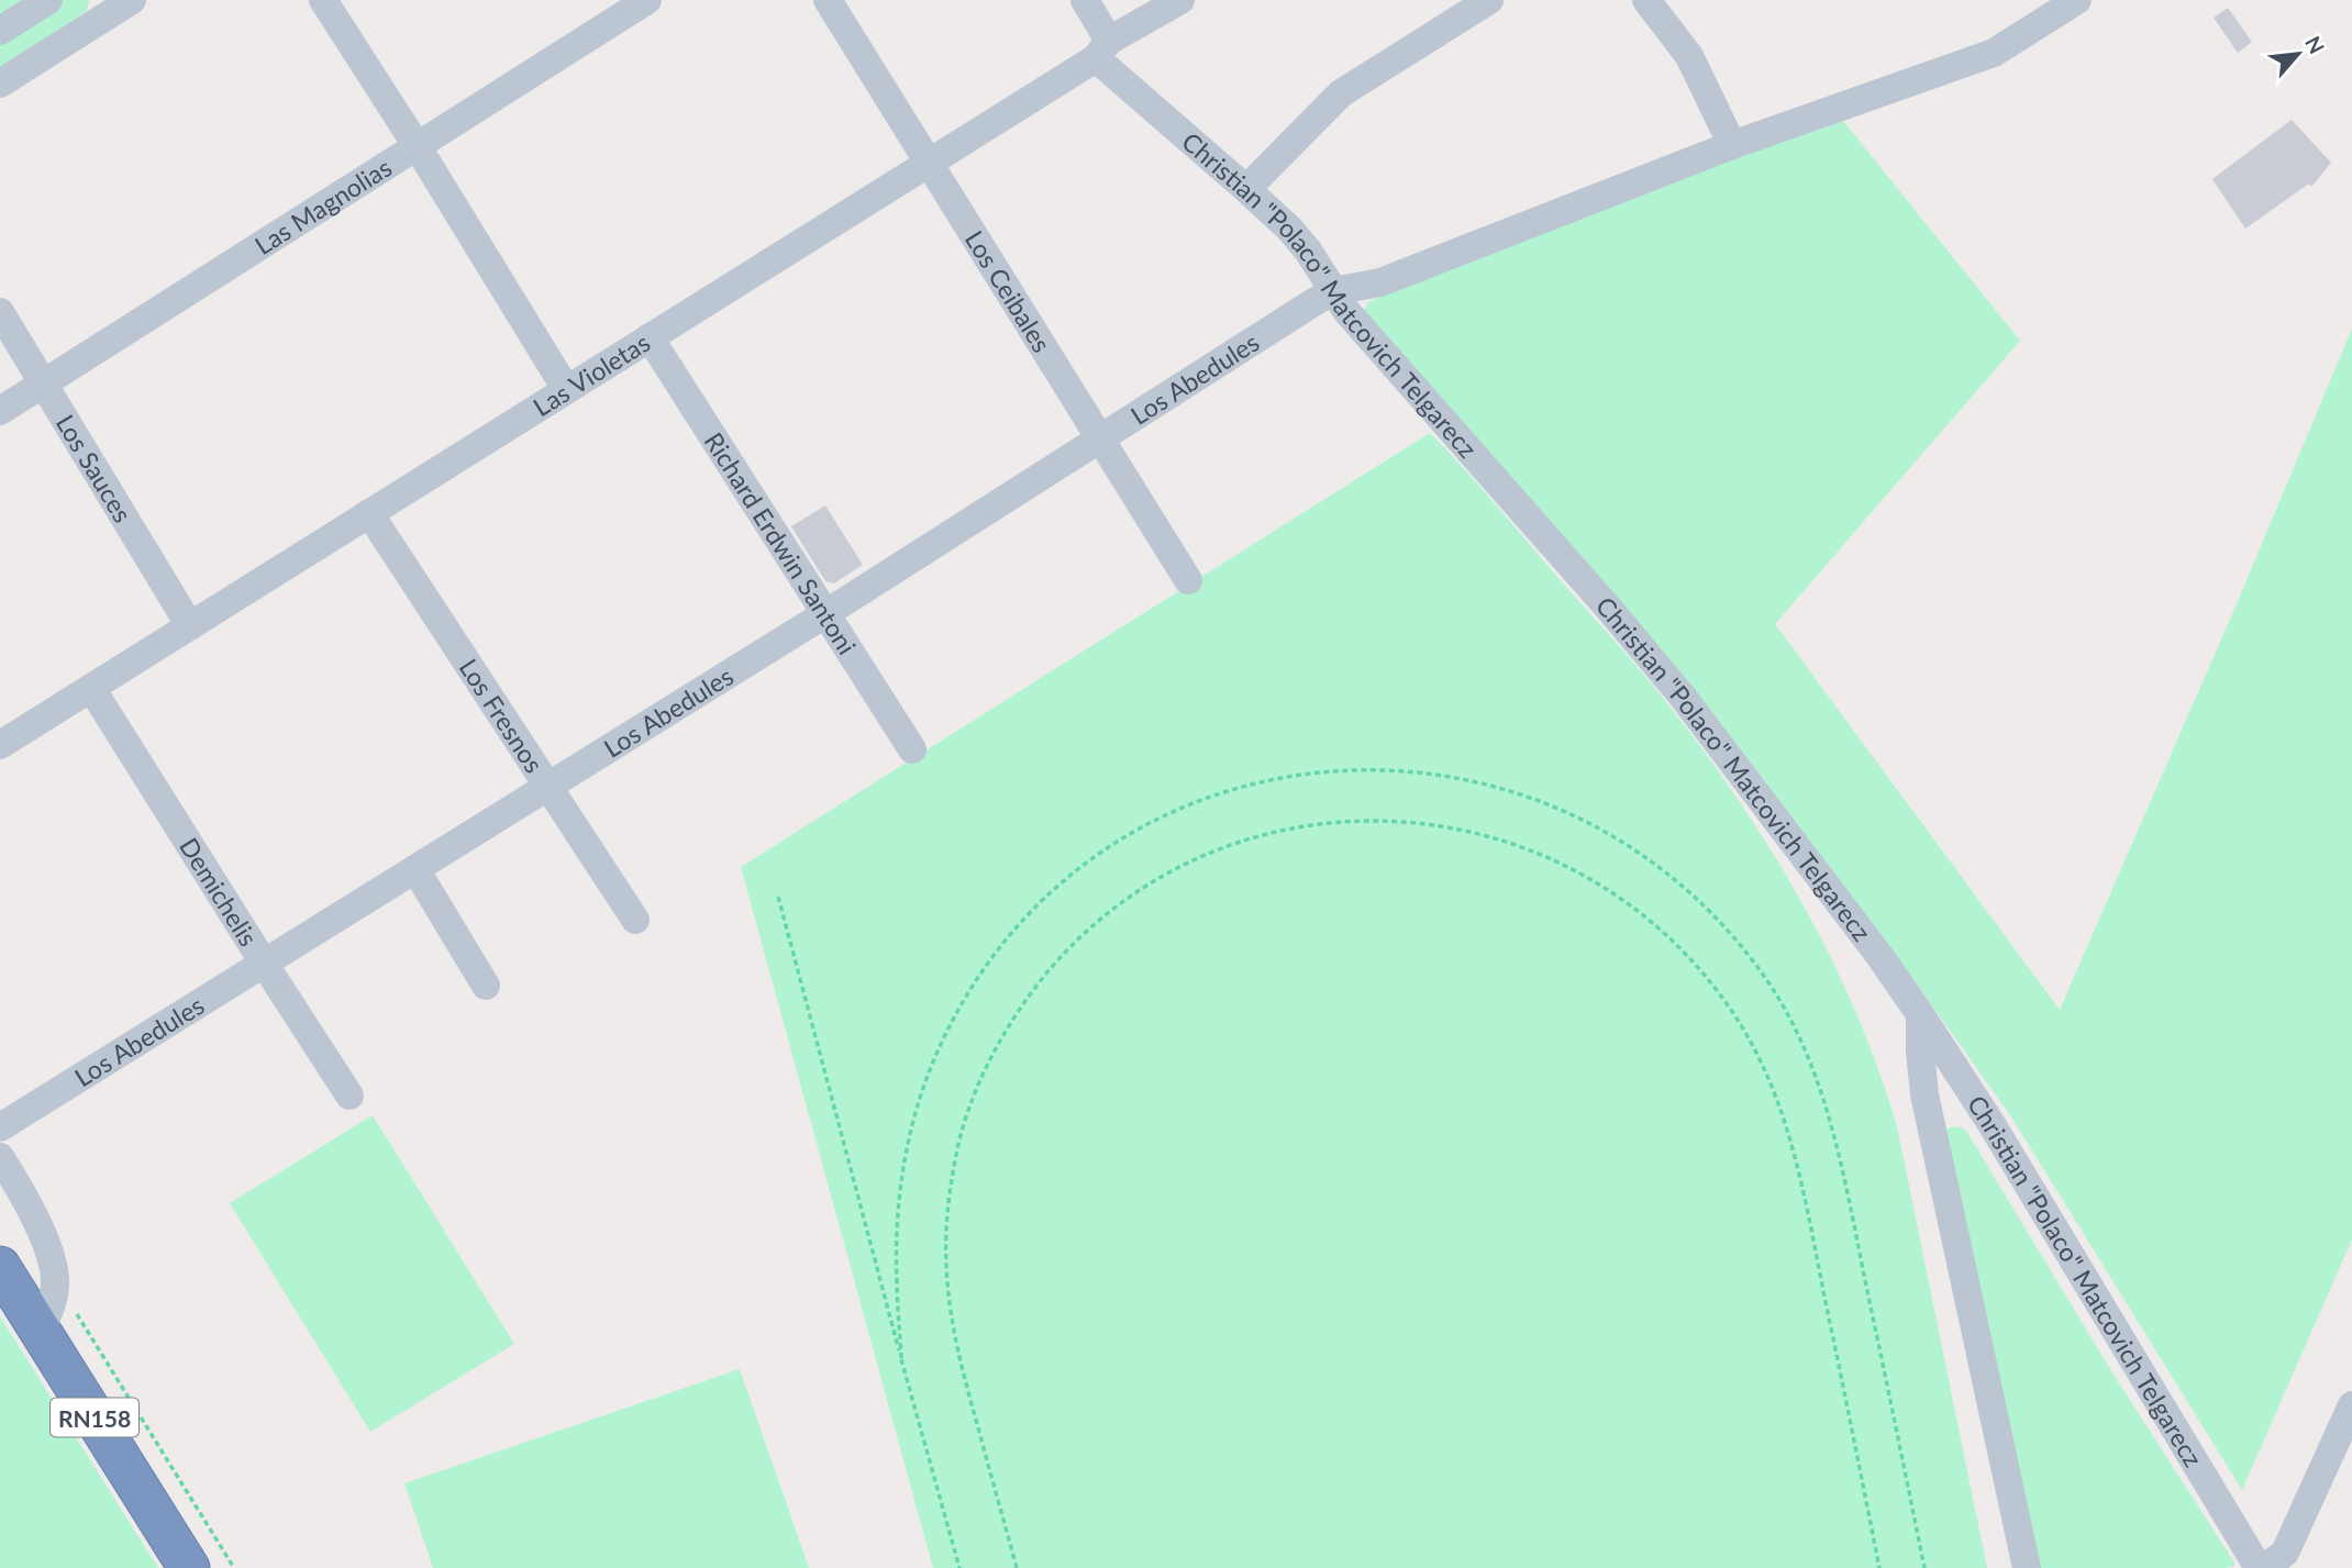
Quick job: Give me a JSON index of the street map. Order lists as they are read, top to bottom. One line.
{"streets":{"highway":["RN158"],"street":["Las Magnolias","Los Ceibales","Christian \"Polaco\" Matcovich Telgarecz","Las Violetas","Los Abedules","Los Sauces","Richard Erdwin Santoni","Los Fresnos","Demichelis"]},"crossings":[["Las Magnolias","Los Sauces"],["Los Ceibales","Las Violetas"],["Los Ceibales","Los Abedules"],["Christian \"Polaco\" Matcovich Telgarecz","Las Violetas"],["Christian \"Polaco\" Matcovich Telgarecz","Los Abedules"],["Las Violetas","Los Sauces"],["Las Violetas","Richard Erdwin Santoni"],["Las Violetas","Los Fresnos"],["Las Violetas","Demichelis"],["Los Abedules","Richard Erdwin Santoni"],["Los Abedules","Los Fresnos"],["Los Abedules","Demichelis"]],"north":"top right"}
